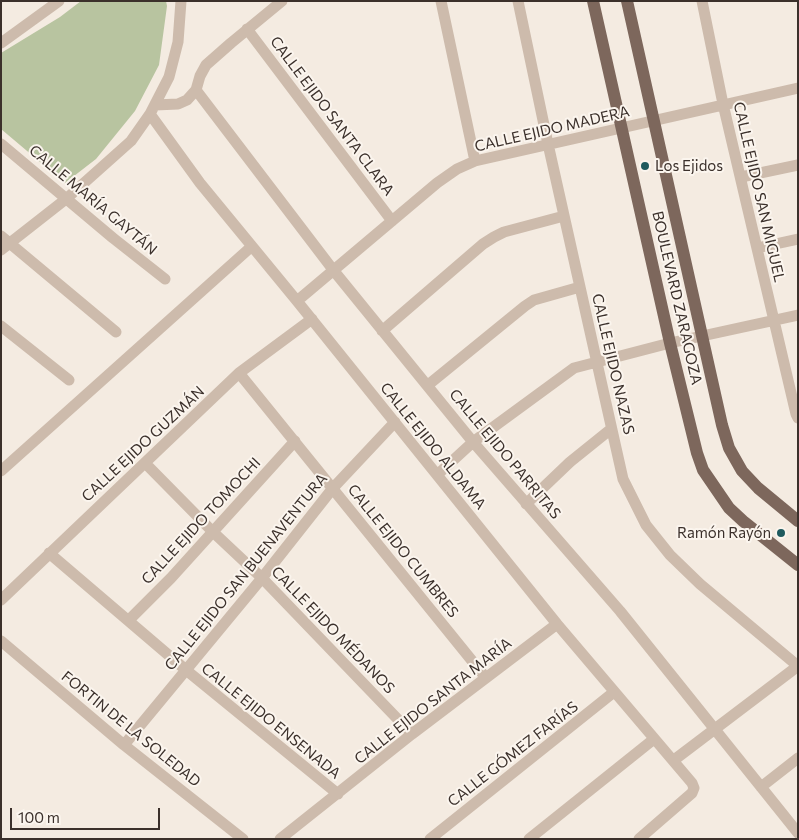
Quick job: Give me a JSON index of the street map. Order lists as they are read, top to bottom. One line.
{"streets":{"main road":["BOULEVARD ZARAGOZA"],"street":["CALLE EJIDO SANTA CLARA","CALLE EJIDO MADERA","CALLE EJIDO SAN MIGUEL","CALLE MARÍA GAYTÁN","CALLE EJIDO NAZAS","CALLE EJIDO GUZMÁN","CALLE EJIDO ALDAMA","CALLE EJIDO PARRITAS","CALLE EJIDO TOMOCHI","CALLE EJIDO CUMBRES","CALLE EJIDO SAN BUENAVENTURA","CALLE EJIDO MÉDANOS","CALLE EJIDO SANTA MARÍA","CALLE EJIDO ENSENADA","FORTIN DE LA SOLEDAD","CALLE GÓMEZ FARÍAS"]},"crossings":[["CALLE EJIDO SANTA CLARA","CALLE EJIDO MADERA"],["CALLE EJIDO MADERA","CALLE EJIDO SAN MIGUEL"],["CALLE EJIDO MADERA","BOULEVARD ZARAGOZA"],["CALLE EJIDO MADERA","CALLE EJIDO NAZAS"],["CALLE EJIDO MADERA","CALLE EJIDO ALDAMA"],["CALLE EJIDO MADERA","CALLE EJIDO PARRITAS"],["CALLE EJIDO GUZMÁN","CALLE EJIDO ALDAMA"],["CALLE EJIDO GUZMÁN","CALLE EJIDO CUMBRES"],["CALLE EJIDO GUZMÁN","CALLE EJIDO MÉDANOS"],["CALLE EJIDO GUZMÁN","CALLE EJIDO ENSENADA"],["CALLE EJIDO ALDAMA","CALLE EJIDO SAN BUENAVENTURA"],["CALLE EJIDO ALDAMA","CALLE EJIDO SANTA MARÍA"],["CALLE EJIDO ALDAMA","CALLE GÓMEZ FARÍAS"],["CALLE EJIDO TOMOCHI","CALLE EJIDO CUMBRES"],["CALLE EJIDO TOMOCHI","CALLE EJIDO MÉDANOS"],["CALLE EJIDO TOMOCHI","CALLE EJIDO ENSENADA"],["CALLE EJIDO CUMBRES","CALLE EJIDO SAN BUENAVENTURA"],["CALLE EJIDO CUMBRES","CALLE EJIDO SANTA MARÍA"],["CALLE EJIDO SAN BUENAVENTURA","CALLE EJIDO MÉDANOS"],["CALLE EJIDO SAN BUENAVENTURA","CALLE EJIDO ENSENADA"],["CALLE EJIDO SAN BUENAVENTURA","FORTIN DE LA SOLEDAD"],["CALLE EJIDO MÉDANOS","CALLE EJIDO SANTA MARÍA"],["CALLE EJIDO SANTA MARÍA","CALLE EJIDO ENSENADA"]],"places":["Los Ejidos","Ramón Rayón"],"scale_bar":"100 m"}
